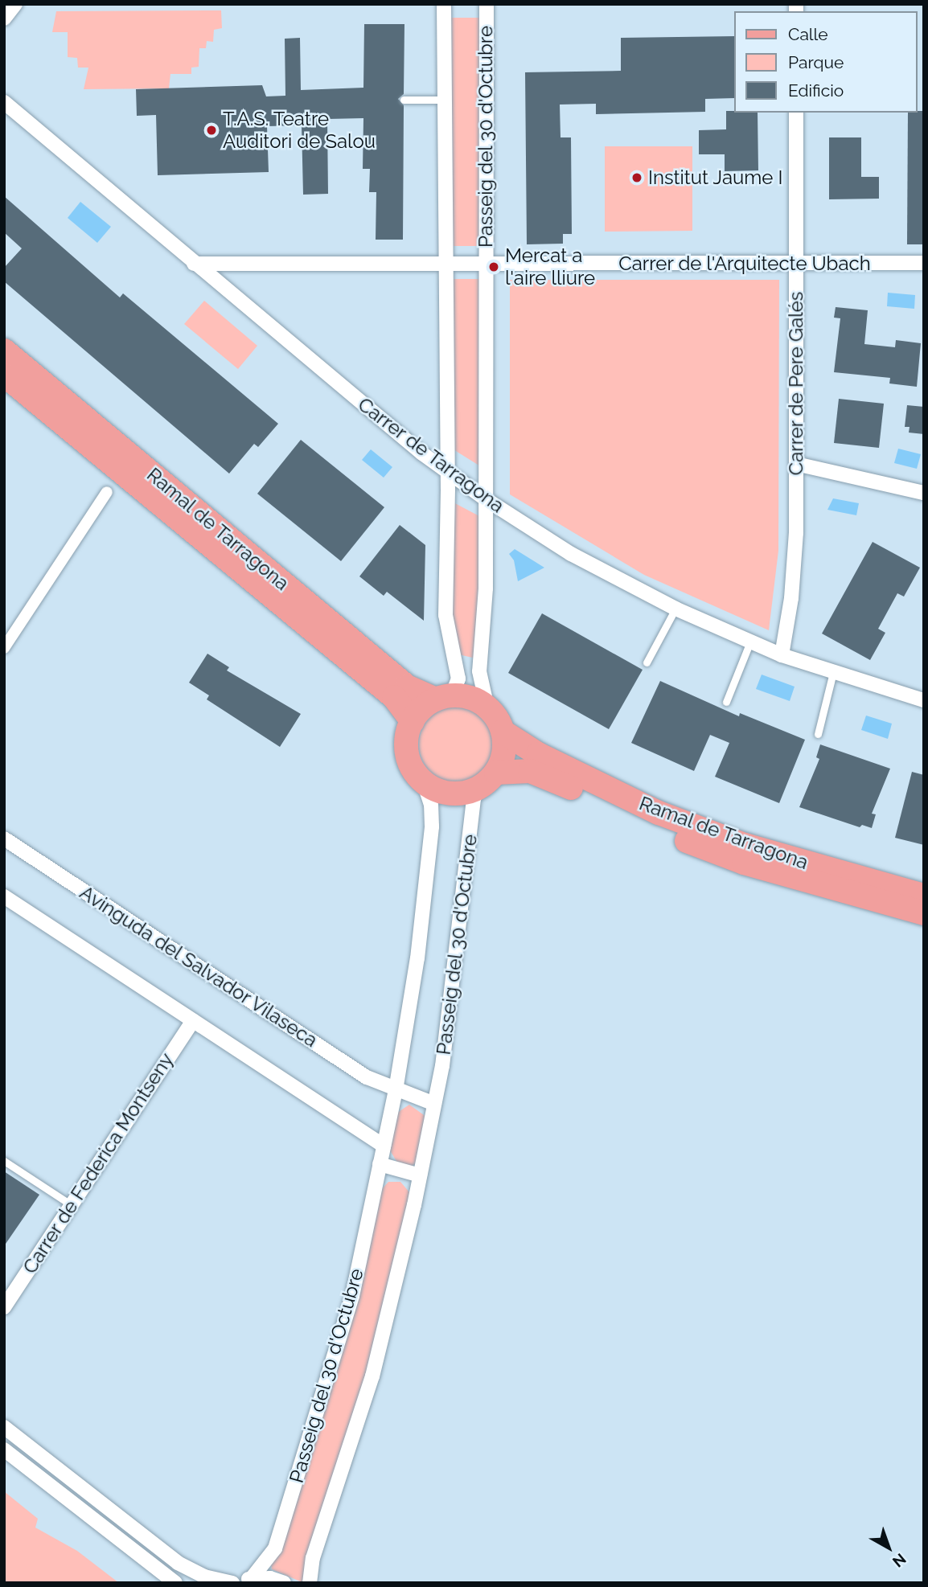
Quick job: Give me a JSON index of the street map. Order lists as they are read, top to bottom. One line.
{"streets":{"main road":["Ramal de Tarragona"],"street":["Passeig del 30 d'Octubre","Carrer de l'Arquitecte Ubach","Carrer de Pere Galés","Carrer de Tarragona","Avinguda del Salvador Vilaseca","Carrer de Federica Montseny"]},"crossings":[["Passeig del 30 d'Octubre","Carrer de l'Arquitecte Ubach"],["Passeig del 30 d'Octubre","Carrer de Tarragona"],["Passeig del 30 d'Octubre","Ramal de Tarragona"],["Passeig del 30 d'Octubre","Avinguda del Salvador Vilaseca"],["Carrer de l'Arquitecte Ubach","Carrer de Pere Galés"],["Carrer de l'Arquitecte Ubach","Carrer de Tarragona"],["Carrer de Pere Galés","Carrer de Tarragona"]],"places":["T.A.S. Teatre Auditori de Salou","Institut Jaume I","Mercat a l'aire lliure"],"legend":["Calle","Parque","Edificio"],"north":"bottom right"}
